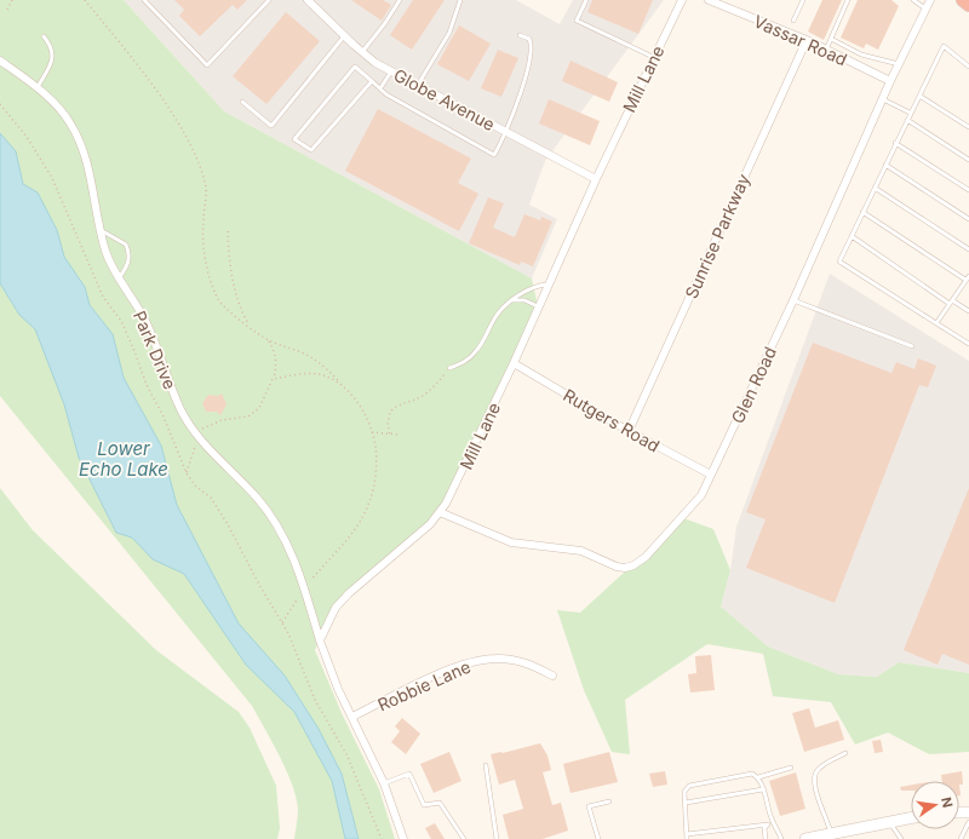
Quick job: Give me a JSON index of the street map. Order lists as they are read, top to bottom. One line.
{"streets":{"street":["Vassar Road","Mill Lane","Globe Avenue","Sunrise Parkway","Park Drive","Glen Road","Rutgers Road","Robbie Lane"]},"crossings":[["Vassar Road","Sunrise Parkway"],["Vassar Road","Glen Road"],["Mill Lane","Globe Avenue"],["Mill Lane","Park Drive"],["Mill Lane","Glen Road"],["Mill Lane","Rutgers Road"],["Sunrise Parkway","Rutgers Road"],["Glen Road","Rutgers Road"]],"water":["Lower Echo Lake"],"north":"right"}
